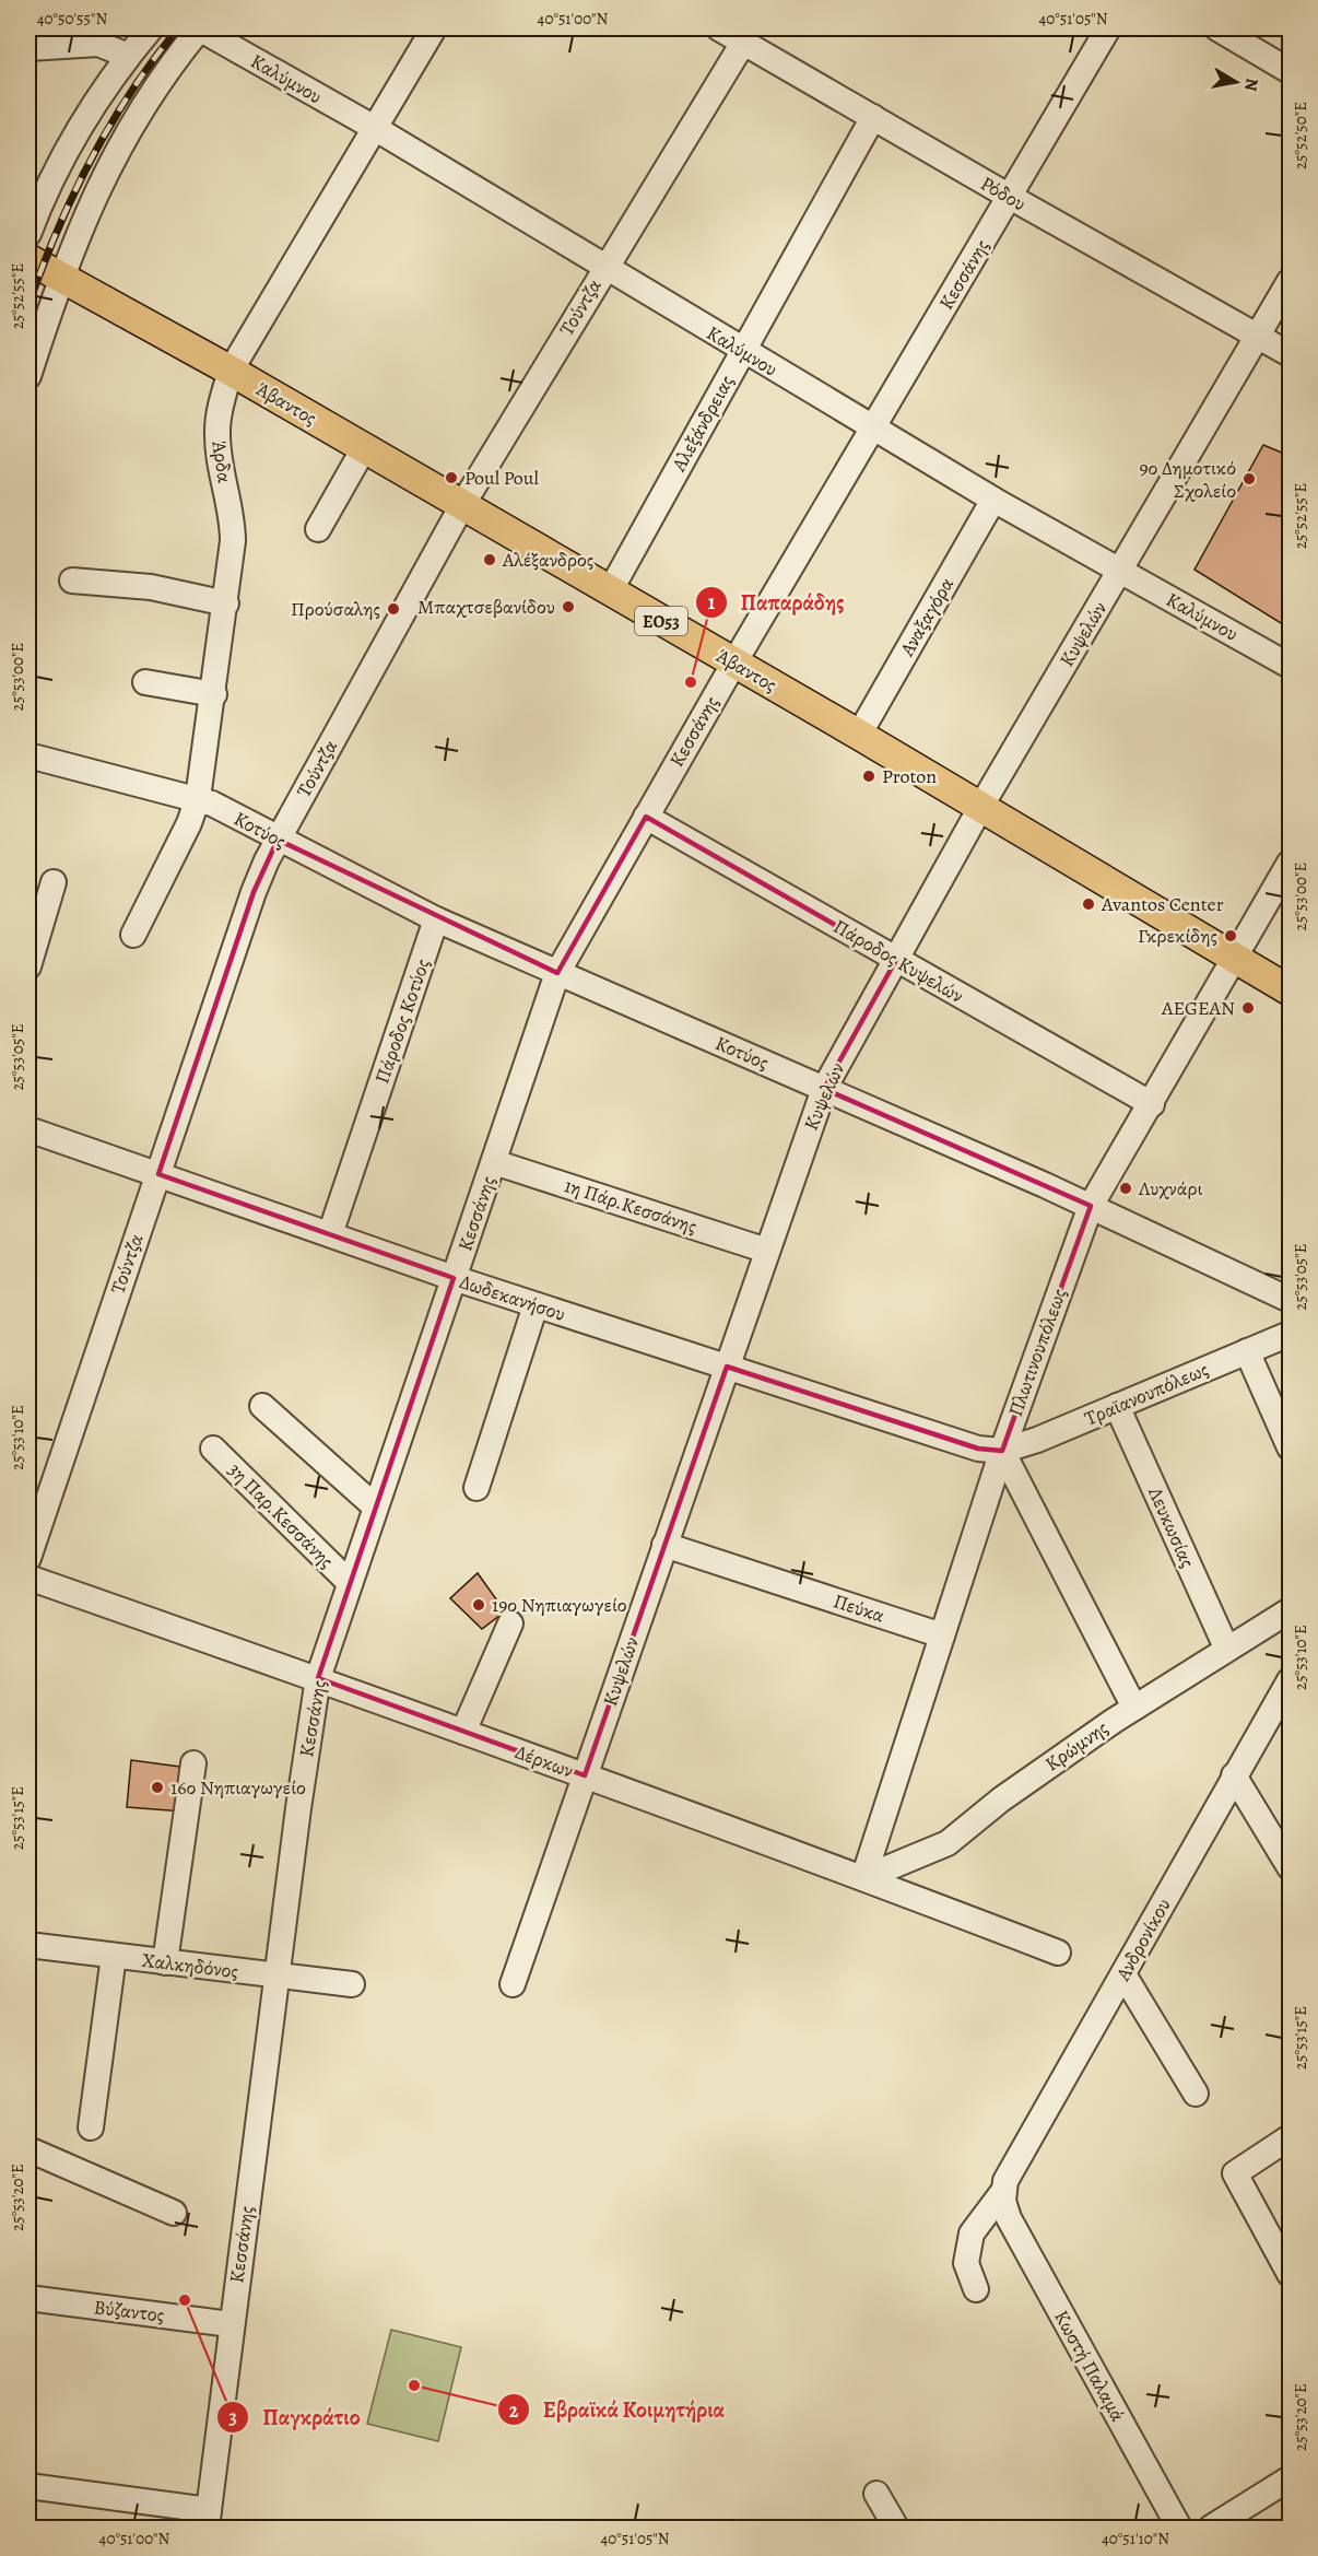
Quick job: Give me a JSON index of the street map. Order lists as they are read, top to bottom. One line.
{"streets":{"main road":["Άβαντος","ΕΟ53"],"street":["Καλύμνου","Ρόδου","Κεσσάνης","Τούντζα","Αλεξάνδρειας","Άρδα","Αναξαγόρα","Κυψελών","Κοτύος","Πάροδος Κυψελών","Πάροδος Κοτύος","1η Πάρ.Κεσσάνης","Δωδεκανήσου","Πλωτινουπόλεως","Τραϊανουπόλεως","3η Παρ.Κεσσάνης","Λευκωσίας","Πεύκα","Κρώμνης","Δέρκων","Ανδρονίκου","Χαλκηδόνος","Βύζαντος","Κωστή Παλαμά"]},"crossings":[["Καλύμνου","Κεσσάνης"],["Καλύμνου","Τούντζα"],["Καλύμνου","Αλεξάνδρειας"],["Καλύμνου","Άρδα"],["Καλύμνου","Αναξαγόρα"],["Καλύμνου","Κυψελών"],["Ρόδου","Κεσσάνης"],["Ρόδου","Τούντζα"],["Ρόδου","Αλεξάνδρειας"],["Ρόδου","Κυψελών"],["Κεσσάνης","Άβαντος"],["Κεσσάνης","Κοτύος"],["Κεσσάνης","Πάροδος Κυψελών"],["Κεσσάνης","1η Πάρ.Κεσσάνης"],["Κεσσάνης","Δωδεκανήσου"],["Κεσσάνης","3η Παρ.Κεσσάνης"],["Κεσσάνης","Δέρκων"],["Κεσσάνης","Χαλκηδόνος"],["Κεσσάνης","Βύζαντος"],["Τούντζα","Άβαντος"],["Τούντζα","Κοτύος"],["Τούντζα","Δωδεκανήσου"],["Άβαντος","Αλεξάνδρειας"],["Άβαντος","Άρδα"],["Άβαντος","Αναξαγόρα"],["Άβαντος","Κυψελών"],["Άβαντος","Πλωτινουπόλεως"],["Άρδα","Κοτύος"],["Κυψελών","Κοτύος"],["Κυψελών","Πάροδος Κυψελών"],["Κυψελών","1η Πάρ.Κεσσάνης"],["Κυψελών","Δωδεκανήσου"],["Κυψελών","Πεύκα"],["Κυψελών","Δέρκων"],["Κοτύος","Πάροδος Κοτύος"],["Κοτύος","Πλωτινουπόλεως"],["Πάροδος Κυψελών","Πλωτινουπόλεως"],["Πάροδος Κοτύος","Δωδεκανήσου"],["Δωδεκανήσου","Πλωτινουπόλεως"],["Δωδεκανήσου","Τραϊανουπόλεως"],["Πλωτινουπόλεως","Τραϊανουπόλεως"],["Πλωτινουπόλεως","Πεύκα"],["Πλωτινουπόλεως","Κρώμνης"],["Πλωτινουπόλεως","Δέρκων"],["Τραϊανουπόλεως","Λευκωσίας"],["Λευκωσίας","Κρώμνης"],["Κρώμνης","Δέρκων"],["Ανδρονίκου","Κωστή Παλαμά"]],"places":["Poul Poul","9ο Δημοτικό Σχολείο","Αλέξανδρος","Μπαχτσεβανίδου","Προύσαλης","Παπαράδης","Proton","Avantos Center","Γκρεκίδης","AEGEAN","Λυχνάρι","19ο Νηπιαγωγείο","16ο Νηπιαγωγείο","Παγκράτιο","Εβραϊκά Κοιμητήρια"],"north":"right","coordinates":["40°50'55\"N","40°51'00\"N","40°51'05\"N","25°52'50\"E","25°52'55\"E","25°53'00\"E","25°53'05\"E","25°53'10\"E","25°53'15\"E","25°53'20\"E","40°51'10\"N"]}
